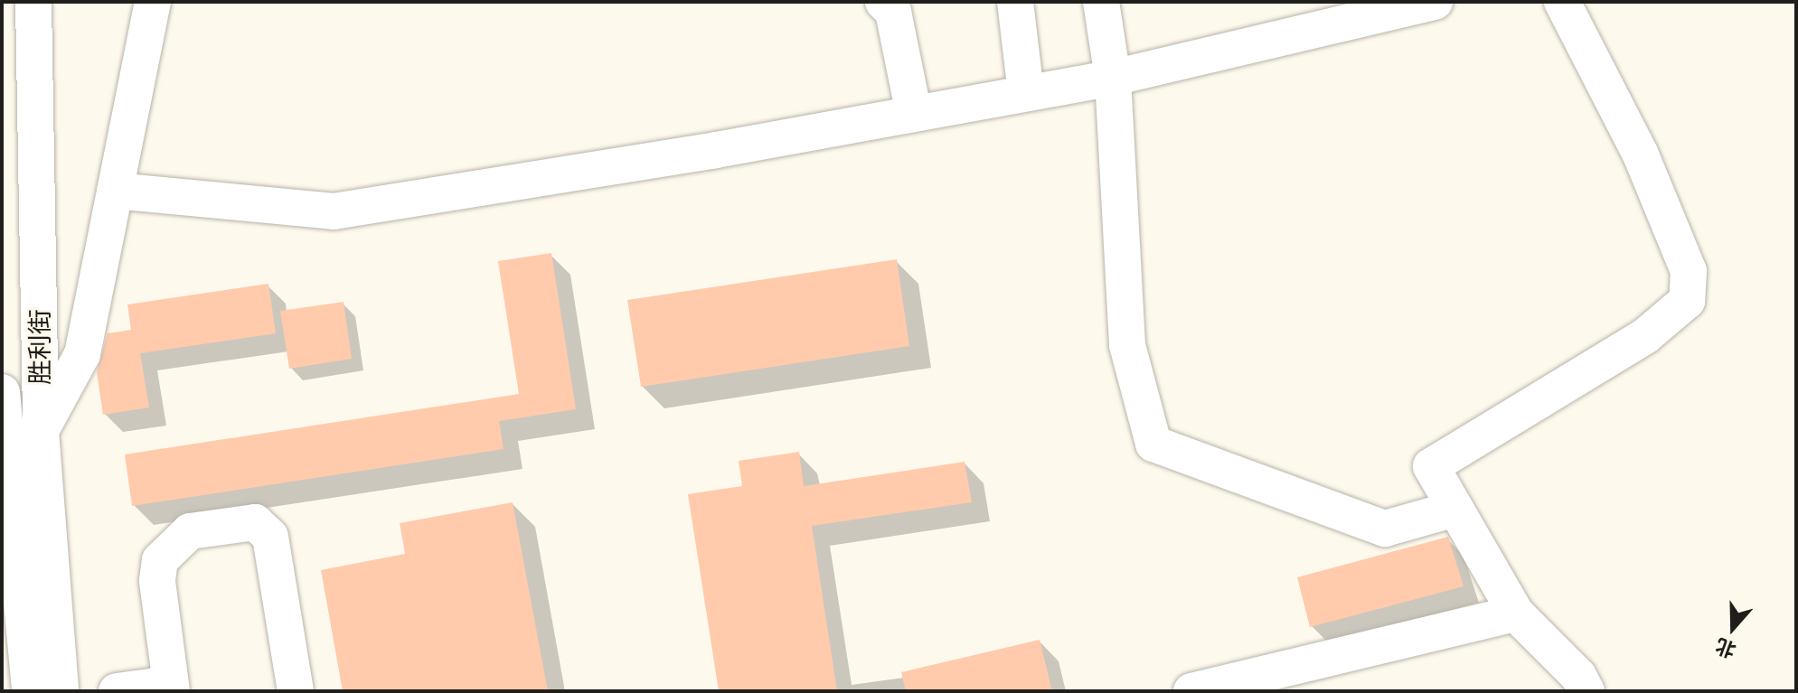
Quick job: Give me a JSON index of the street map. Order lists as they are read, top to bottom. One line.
{"streets":{"street":["胜利街"]},"north":"bottom"}
